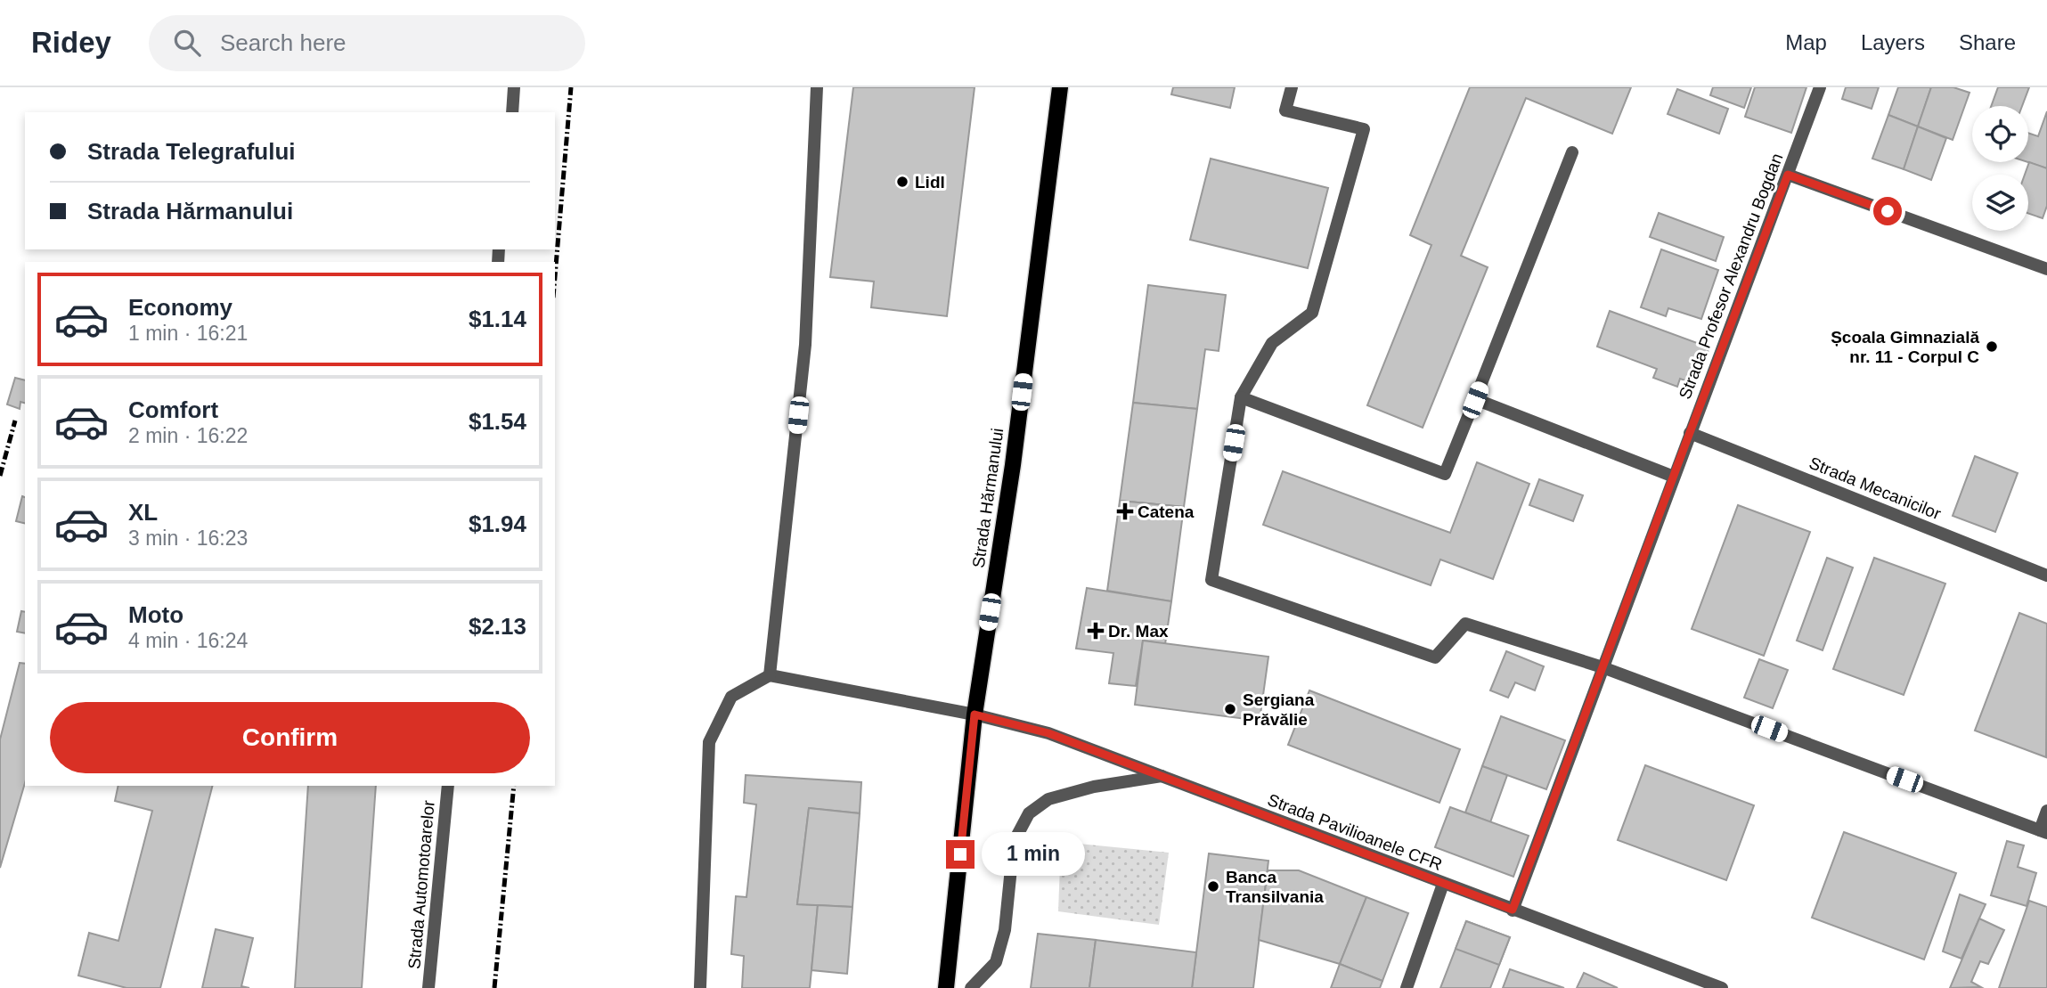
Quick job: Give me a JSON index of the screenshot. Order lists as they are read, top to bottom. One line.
{"streets":{"main road":["Strada Hărmanului"],"street":["Strada Profesor Alexandru Bogdan","Strada Mecanicilor","Strada Pavilioanele CFR","Strada Automotoarelor"]},"crossings":[["Strada Profesor Alexandru Bogdan","Strada Mecanicilor"],["Strada Profesor Alexandru Bogdan","Strada Pavilioanele CFR"],["Strada Hărmanului","Strada Pavilioanele CFR"]],"places":{"other":["Lidl","Școala Gimnazială nr. 11 - Corpul C","Sergiana Prăvălie","Banca Transilvania"],"health":["Catena","Dr. Max"]},"page":{"header":"Ridey","search":"Search here","nav":["Map","Layers","Share"],"banner":["Strada Telegrafului","Strada Hărmanului"],"list":[{"name":"Economy","note":"1 min · 16:21","value":"$1.14"},{"name":"Comfort","note":"2 min · 16:22","value":"$1.54"},{"name":"XL","note":"3 min · 16:23","value":"$1.94"},{"name":"Moto","note":"4 min · 16:24","value":"$2.13"}],"buttons":"Confirm","bubble":"1 min"}}
